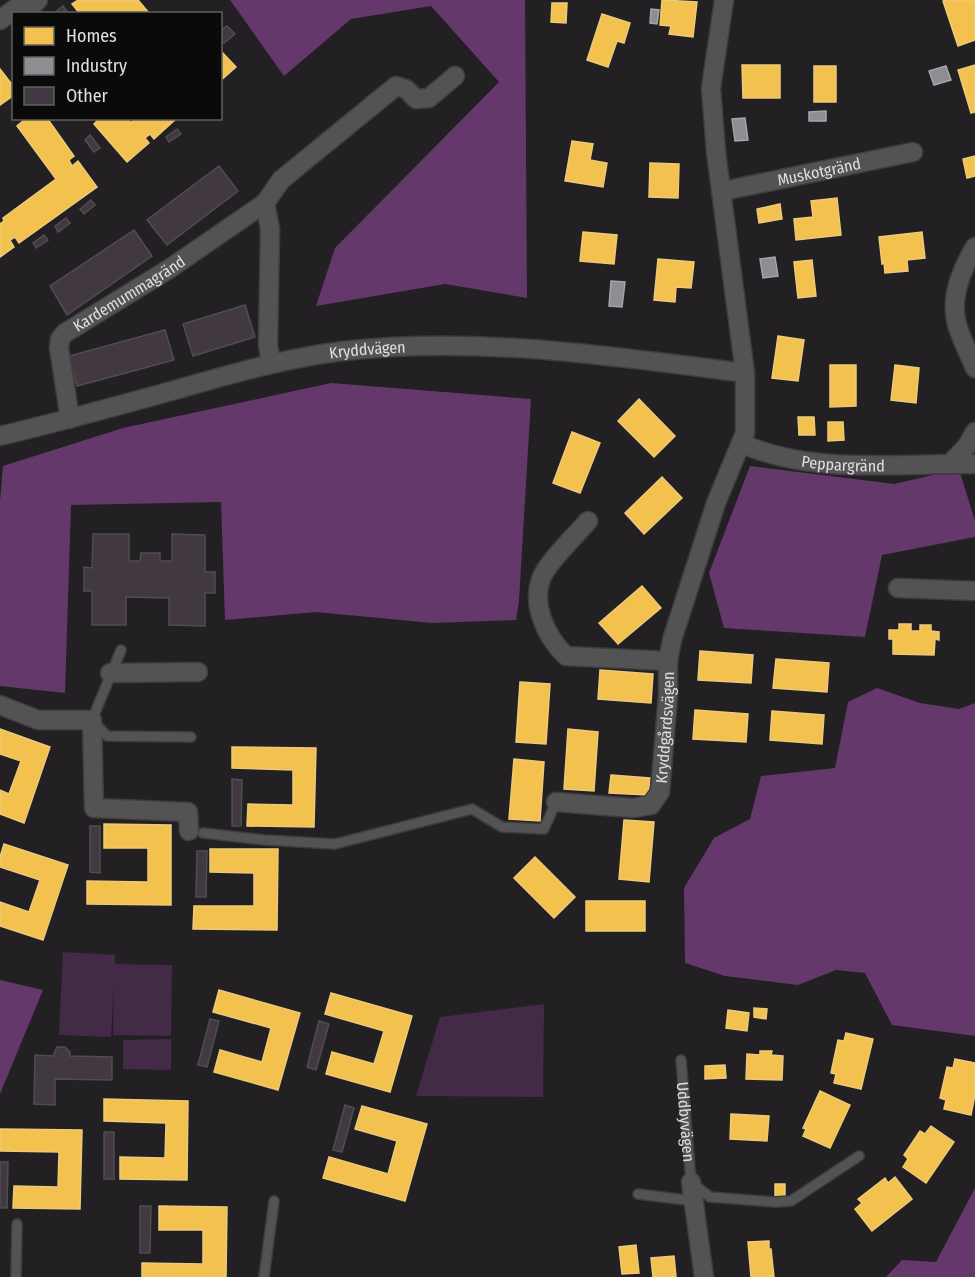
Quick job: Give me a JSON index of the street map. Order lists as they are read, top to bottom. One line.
{"streets":{"street":["Muskotgränd","Kardemummagränd","Kryddvägen","Peppargränd","Kryddgårdsvägen","Uddbyvägen"]},"crossings":[["Kardemummagränd","Kryddvägen"],["Peppargränd","Kryddgårdsvägen"]],"legend":["Homes","Industry","Other"]}
